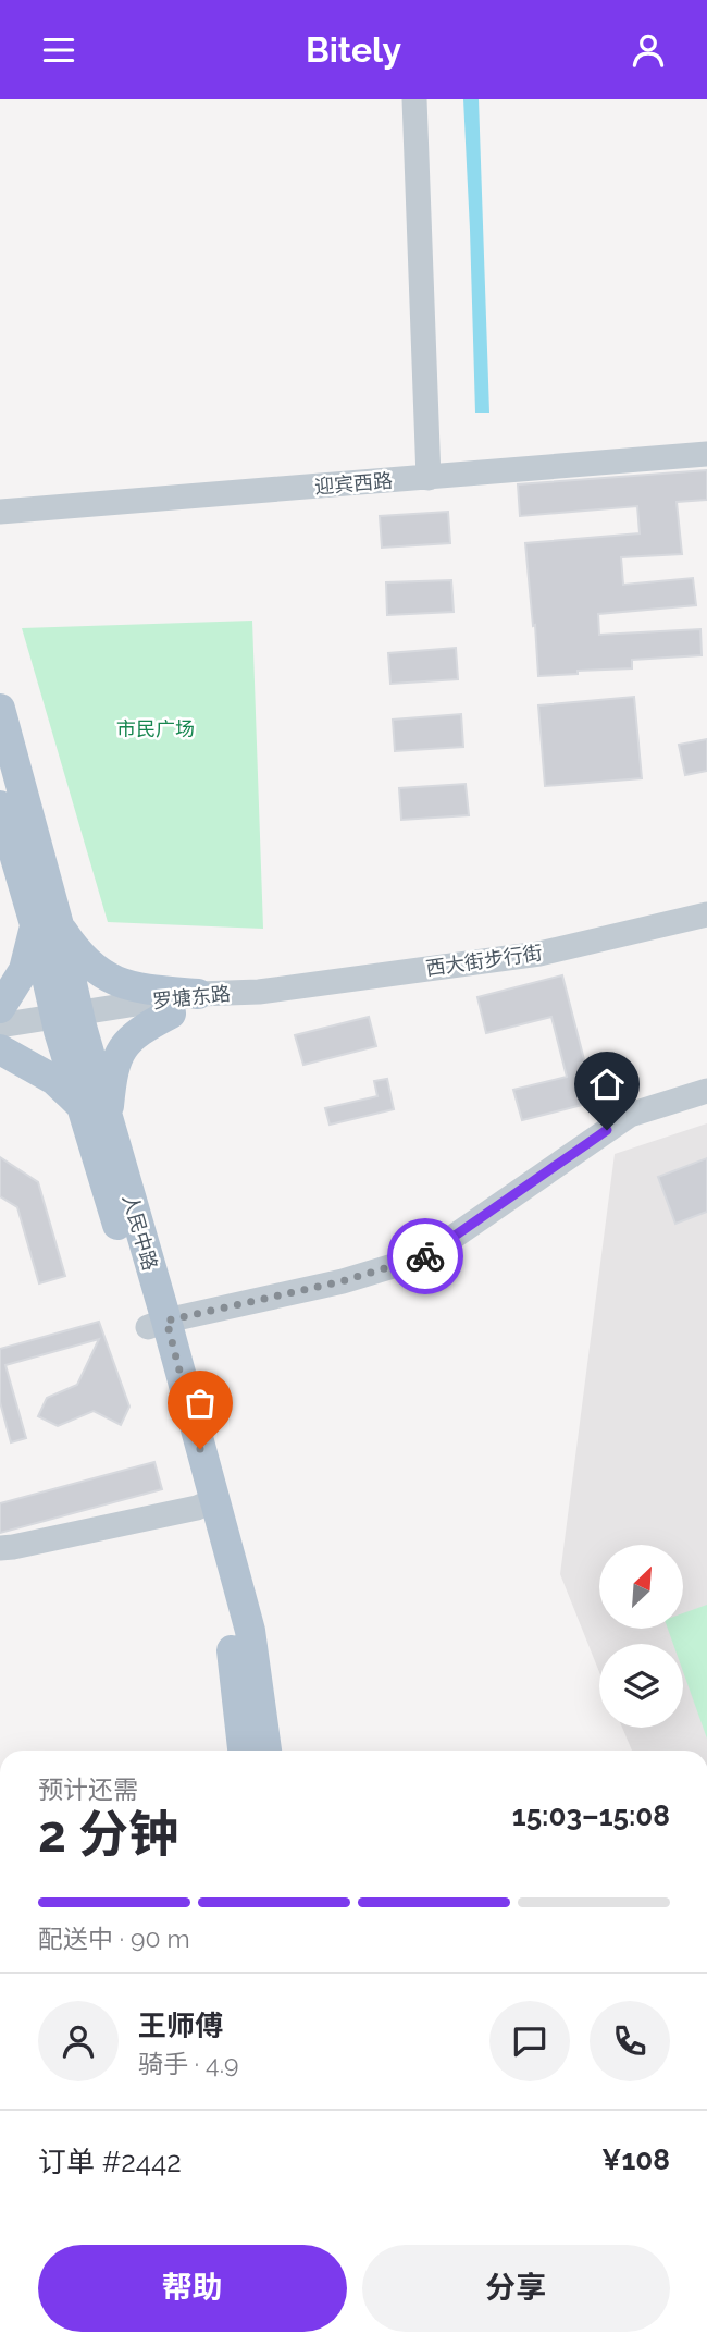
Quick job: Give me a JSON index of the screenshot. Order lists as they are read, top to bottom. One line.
{"streets":{"main road":["人民中路"],"street":["迎宾西路","西大街步行街","罗塘东路"]},"crossings":[["西大街步行街","罗塘东路"],["罗塘东路","人民中路"]],"parks":["市民广场"],"north":"top right","page":{"header":"Bitely","heading":["2 分钟","预计还需","15:03–15:08"],"panel":["王师傅","骑手 · 4.9","订单 #2442","¥108"],"bar":"配送中 · 90 m","buttons":["帮助","分享"]}}
